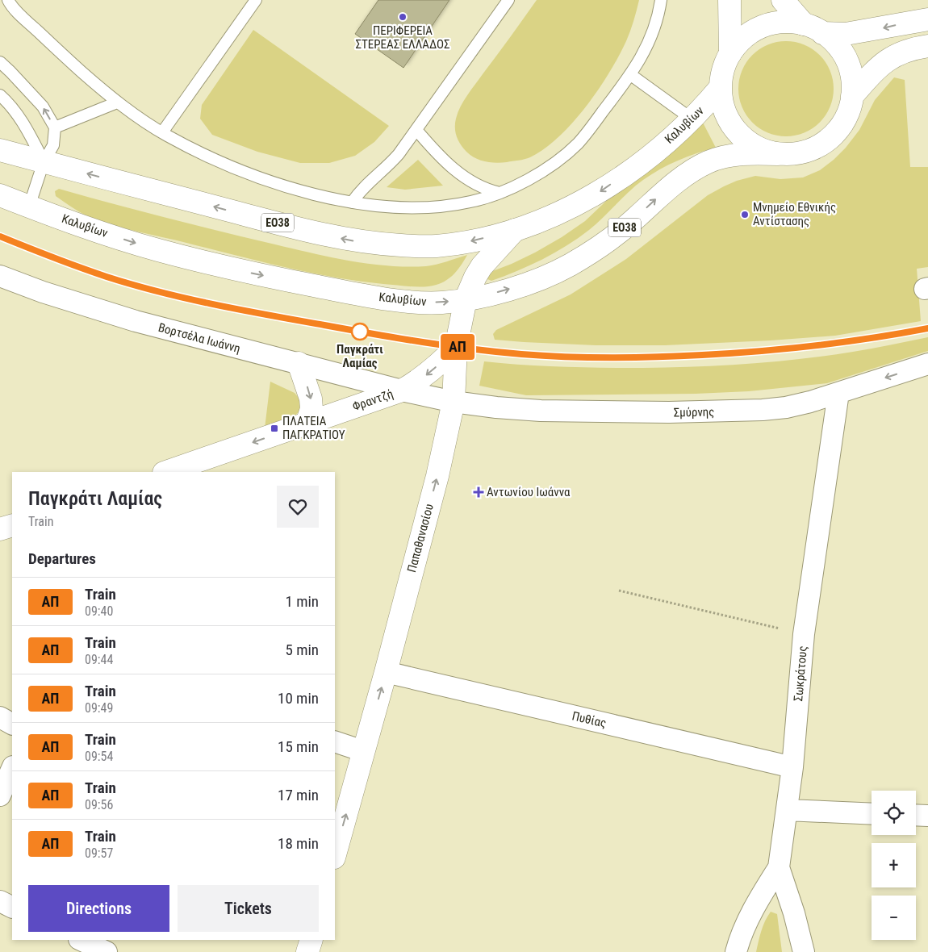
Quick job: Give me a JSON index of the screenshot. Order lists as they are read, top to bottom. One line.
{"streets":{"main road":["Καλυβίων","ΕΟ38","Φραντζή","Παπαθανασίου"],"street":["Βορτσέλα Ιωάννη","Σμύρνης","Σωκράτους","Πυθίας"]},"crossings":[["Καλυβίων","ΕΟ38"],["Καλυβίων","Παπαθανασίου"],["Βορτσέλα Ιωάννη","Φραντζή"],["Βορτσέλα Ιωάννη","Σμύρνης"],["Φραντζή","Σμύρνης"],["Φραντζή","Παπαθανασίου"],["Σμύρνης","Παπαθανασίου"],["Σμύρνης","Σωκράτους"],["Παπαθανασίου","Πυθίας"],["Σωκράτους","Πυθίας"]],"one_way":["Φραντζή","Παπαθανασίου"],"places":{"other":["ΠΕΡΙΦΕΡΕΙΑ ΣΤΕΡΕΑΣ ΕΛΛΑΔΟΣ","Μνημείο Εθνικής Αντίστασης","Παγκράτι Λαμίας"],"transit":["ΠΛΑΤΕΙΑ ΠΑΓΚΡΑΤΙΟΥ"],"health":["Αντωνίου Ιωάννα"]},"page":{"on_map":"ΑΠ","heading":[["Παγκράτι Λαμίας","Train"],"Departures"],"list":[{"mark":"ΑΠ","name":"Train","note":"09:40","value":"1 min"},{"mark":"ΑΠ","name":"Train","note":"09:44","value":"5 min"},{"mark":"ΑΠ","name":"Train","note":"09:49","value":"10 min"},{"mark":"ΑΠ","name":"Train","note":"09:54","value":"15 min"},{"mark":"ΑΠ","name":"Train","note":"09:56","value":"17 min"},{"mark":"ΑΠ","name":"Train","note":"09:57","value":"18 min"}],"map_buttons":["+","−"],"buttons":["Directions","Tickets"]}}
